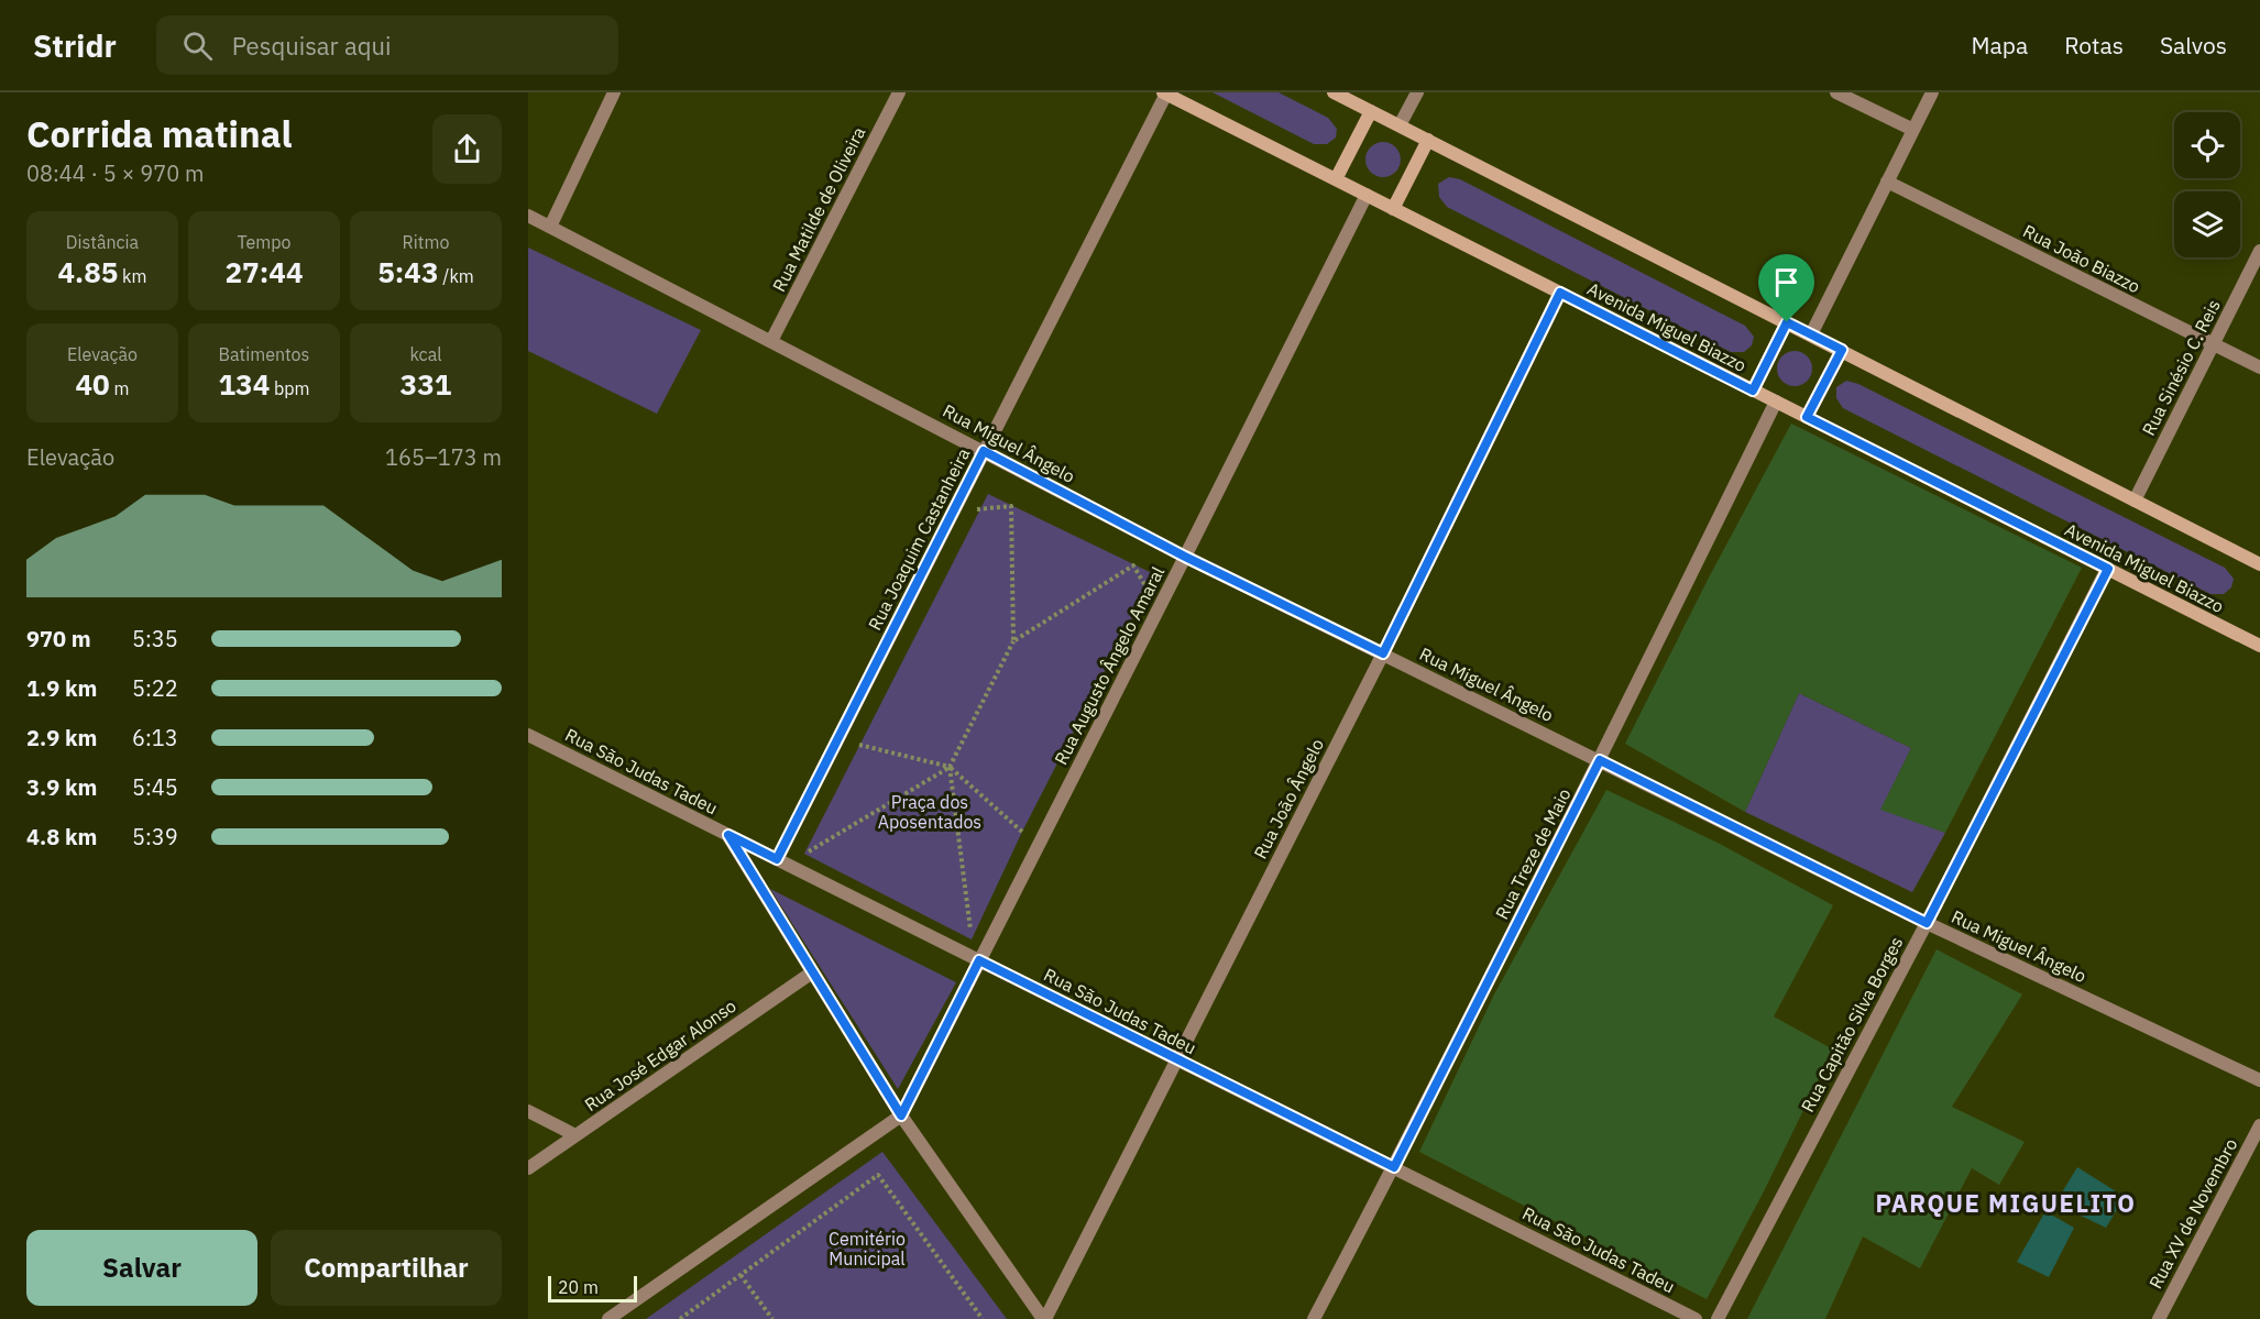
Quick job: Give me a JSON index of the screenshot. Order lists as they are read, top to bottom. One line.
{"streets":{"street":["Rua Matilde de Oliveira","Rua João Biazzo","Avenida Miguel Biazzo","Rua Sinésio C. Reis","Rua Miguel Ângelo","Rua Joaquim Castanheira","Rua Augusto Ângelo Amaral","Rua São Judas Tadeu","Rua João Ângelo","Rua Treze de Maio","Rua Capitão Silva Borges","Rua José Edgar Alonso","Rua XV de Novembro"]},"crossings":[["Rua Matilde de Oliveira","Rua Miguel Ângelo"],["Rua João Biazzo","Rua Sinésio C. Reis"],["Avenida Miguel Biazzo","Rua Joaquim Castanheira"],["Avenida Miguel Biazzo","Rua Augusto Ângelo Amaral"],["Avenida Miguel Biazzo","Rua João Ângelo"],["Avenida Miguel Biazzo","Rua Treze de Maio"],["Avenida Miguel Biazzo","Rua Capitão Silva Borges"],["Rua Miguel Ângelo","Rua Joaquim Castanheira"],["Rua Miguel Ângelo","Rua Augusto Ângelo Amaral"],["Rua Miguel Ângelo","Rua João Ângelo"],["Rua Miguel Ângelo","Rua Treze de Maio"],["Rua Miguel Ângelo","Rua Capitão Silva Borges"],["Rua Joaquim Castanheira","Rua São Judas Tadeu"],["Rua Augusto Ângelo Amaral","Rua São Judas Tadeu"],["Rua São Judas Tadeu","Rua João Ângelo"],["Rua São Judas Tadeu","Rua Treze de Maio"]],"districts":["PARQUE MIGUELITO"],"parks":["Praça dos Aposentados","Cemitério Municipal"],"scale_bar":"20 m","page":{"header":"Stridr","search":"Pesquisar aqui","nav":["Mapa","Rotas","Salvos"],"heading":["Corrida matinal","08:44 · 5 × 970 m"],"stats":[["Distância","4.85 km"],["Tempo","27:44"],["Ritmo","5:43 /km"],["Elevação","40 m"],["Batimentos","134 bpm"],["kcal","331"]],"chart":["Elevação","165–173 m"],"list":[{"name":"970 m","note":"5:35"},{"name":"1.9 km","note":"5:22"},{"name":"2.9 km","note":"6:13"},{"name":"3.9 km","note":"5:45"},{"name":"4.8 km","note":"5:39"}],"buttons":["Salvar","Compartilhar"],"scale":"20 m"}}
